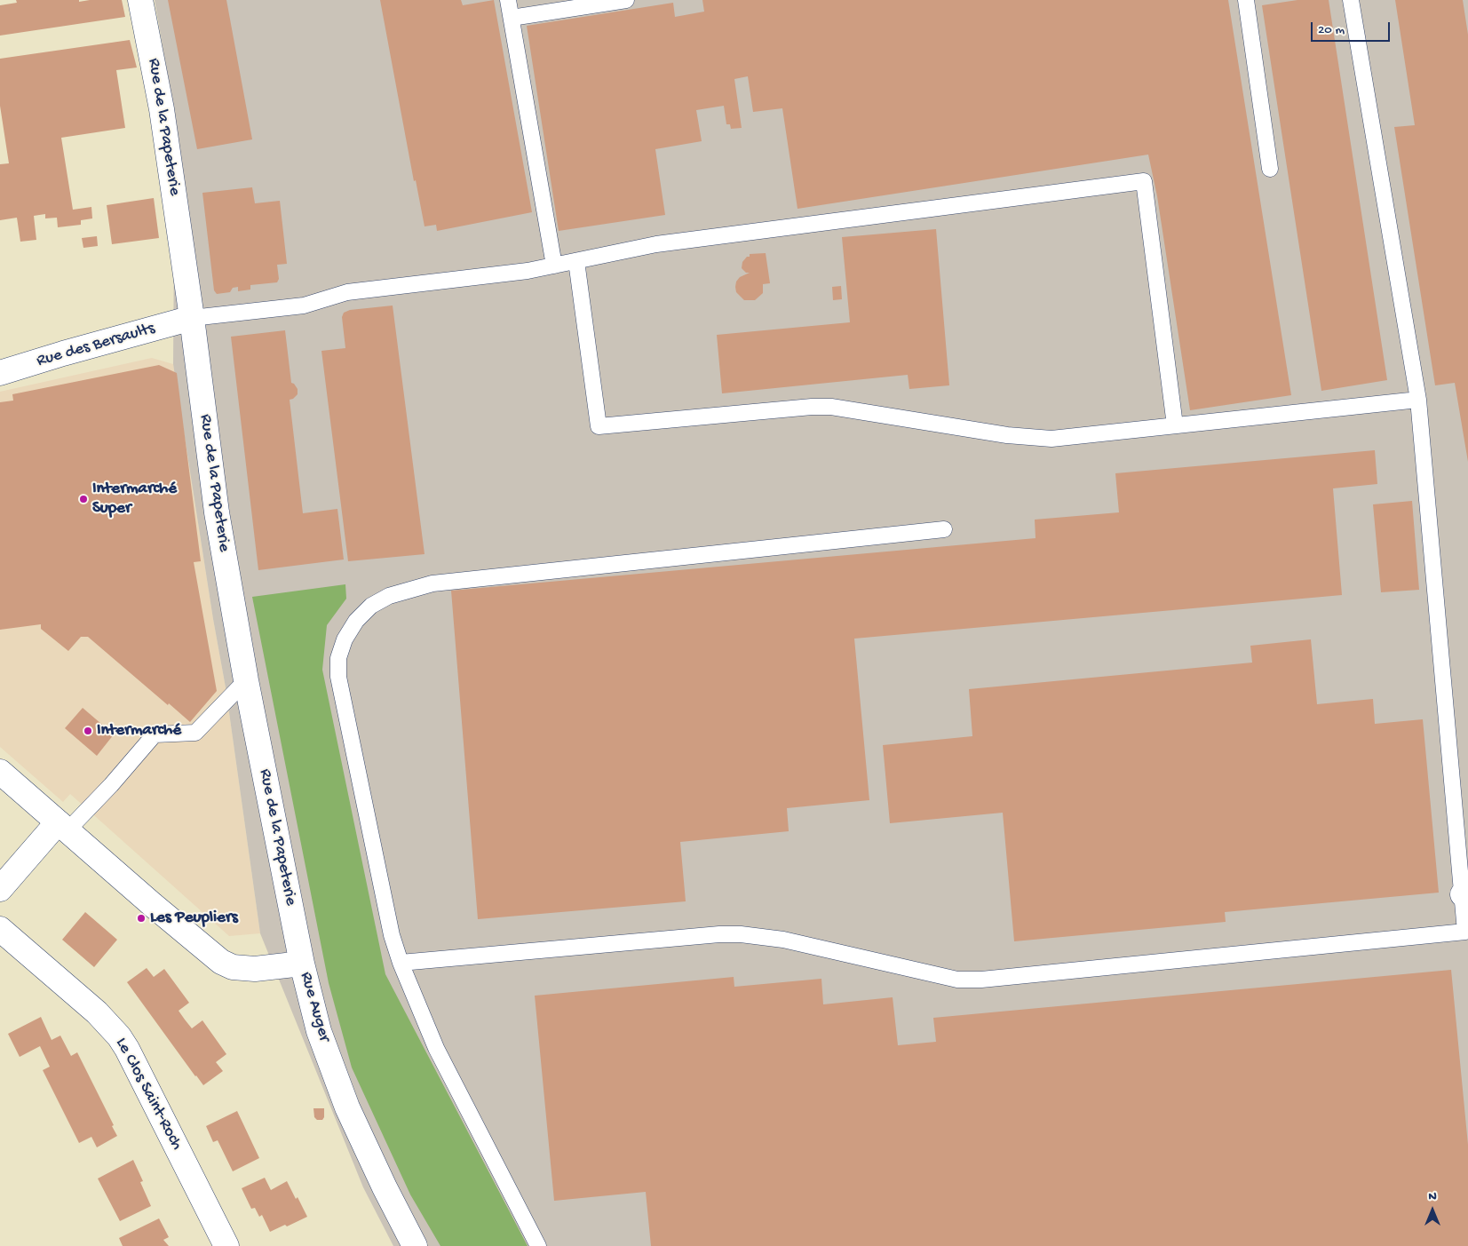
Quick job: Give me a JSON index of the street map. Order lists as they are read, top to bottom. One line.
{"streets":{"street":["Rue de la Papeterie","Rue des Bersaults","Rue Auger","Le Clos Saint-Roch"]},"crossings":[["Rue de la Papeterie","Rue des Bersaults"],["Rue de la Papeterie","Rue Auger"]],"places":["Intermarché Super","Intermarché","Les Peupliers"],"scale_bar":"20 m","north":"top"}
